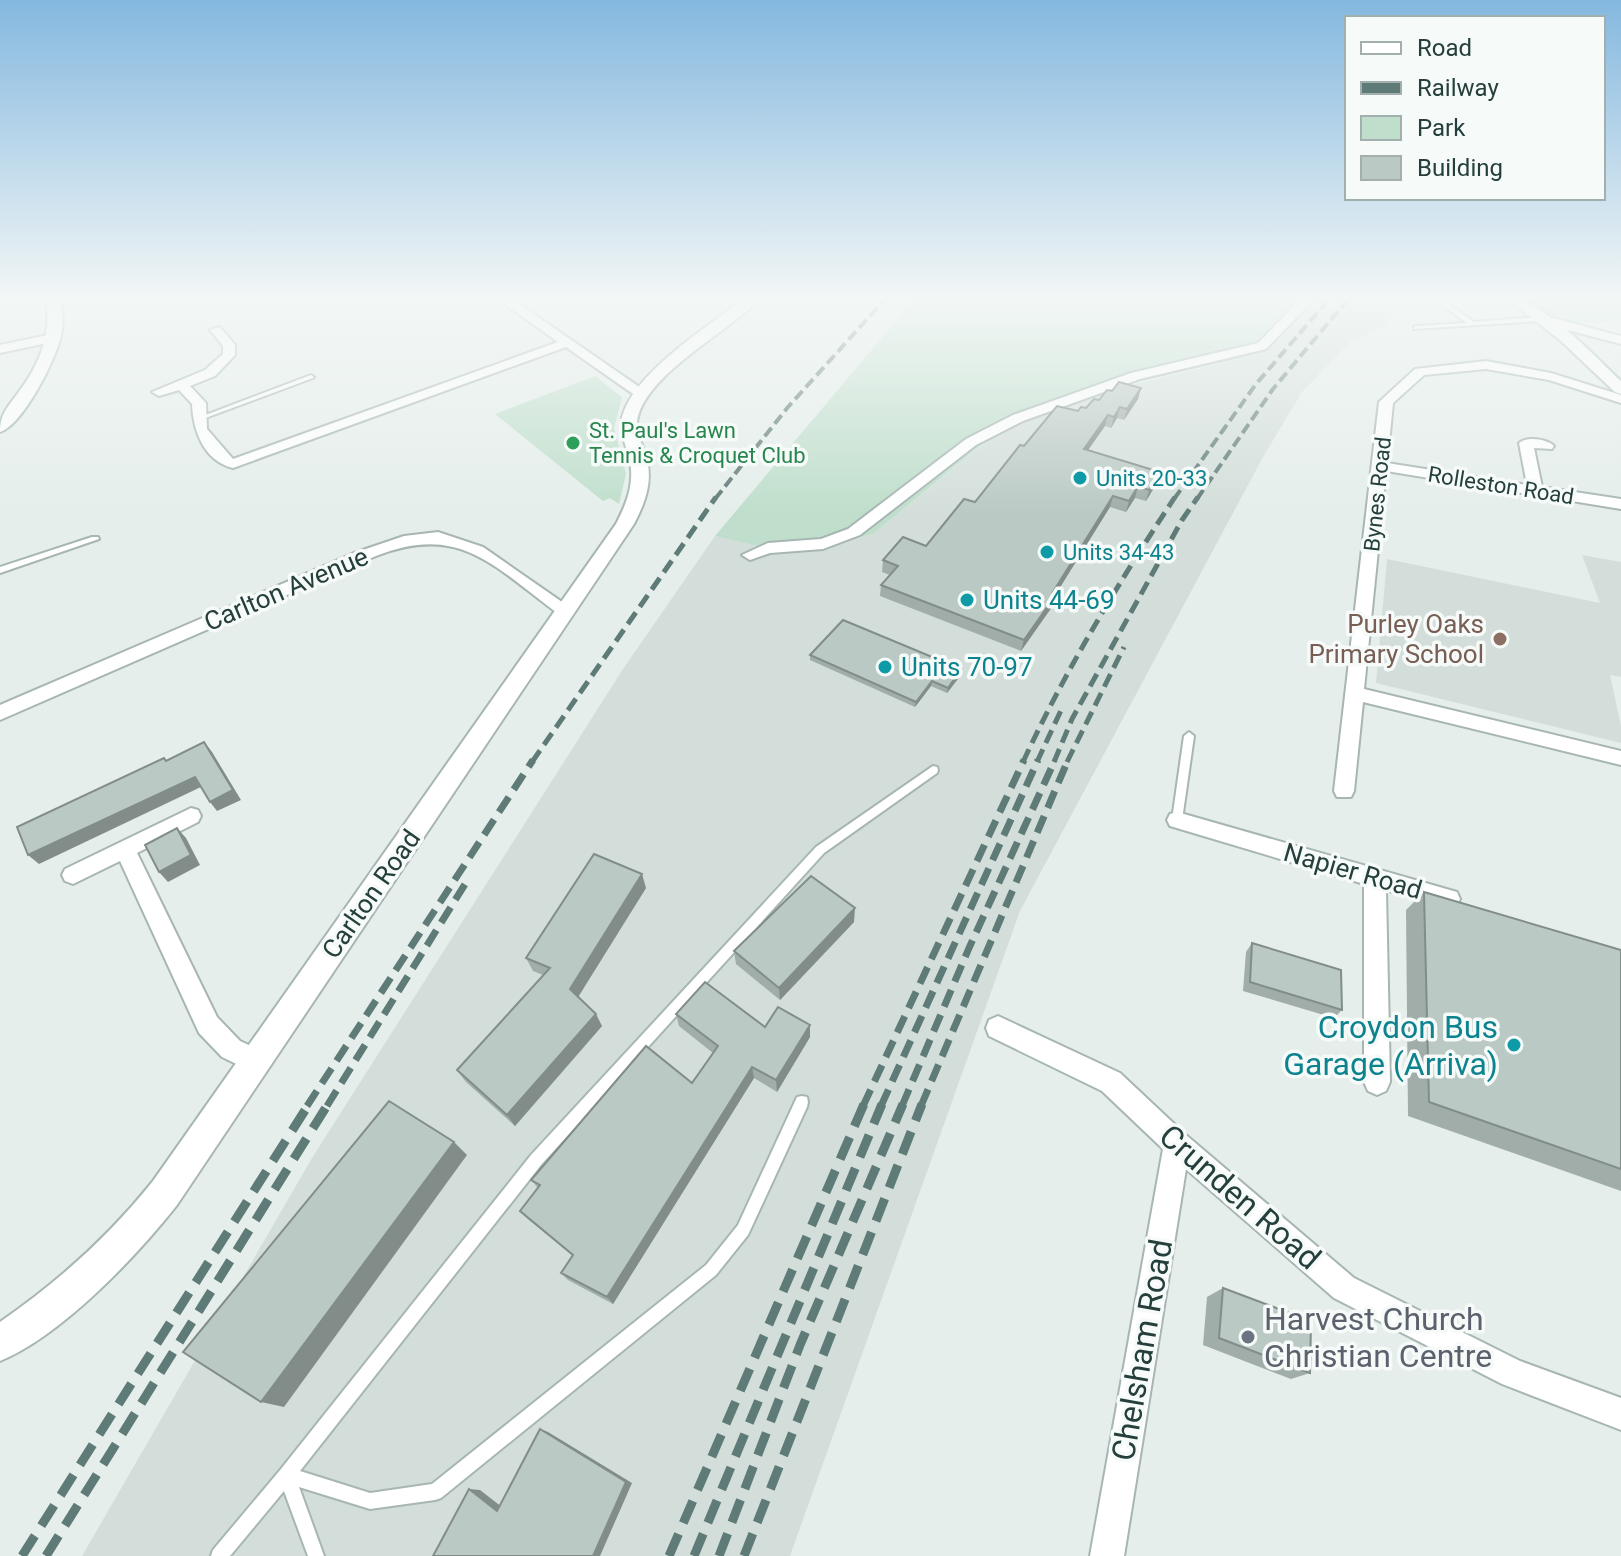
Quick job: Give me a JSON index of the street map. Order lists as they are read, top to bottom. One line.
{"streets":{"street":["Rolleston Road","Bynes Road","Carlton Avenue","Napier Road","Carlton Road","Crunden Road","Chelsham Road"]},"crossings":[["Rolleston Road","Bynes Road"],["Carlton Avenue","Carlton Road"],["Crunden Road","Chelsham Road"]],"places":["St. Paul's Lawn Tennis & Croquet Club","Units 20-33","Units 34-43","Units 44-69","Purley Oaks Primary School","Units 70-97","Croydon Bus Garage (Arriva)","Harvest Church Christian Centre"],"legend":["Road","Railway","Park","Building"]}
